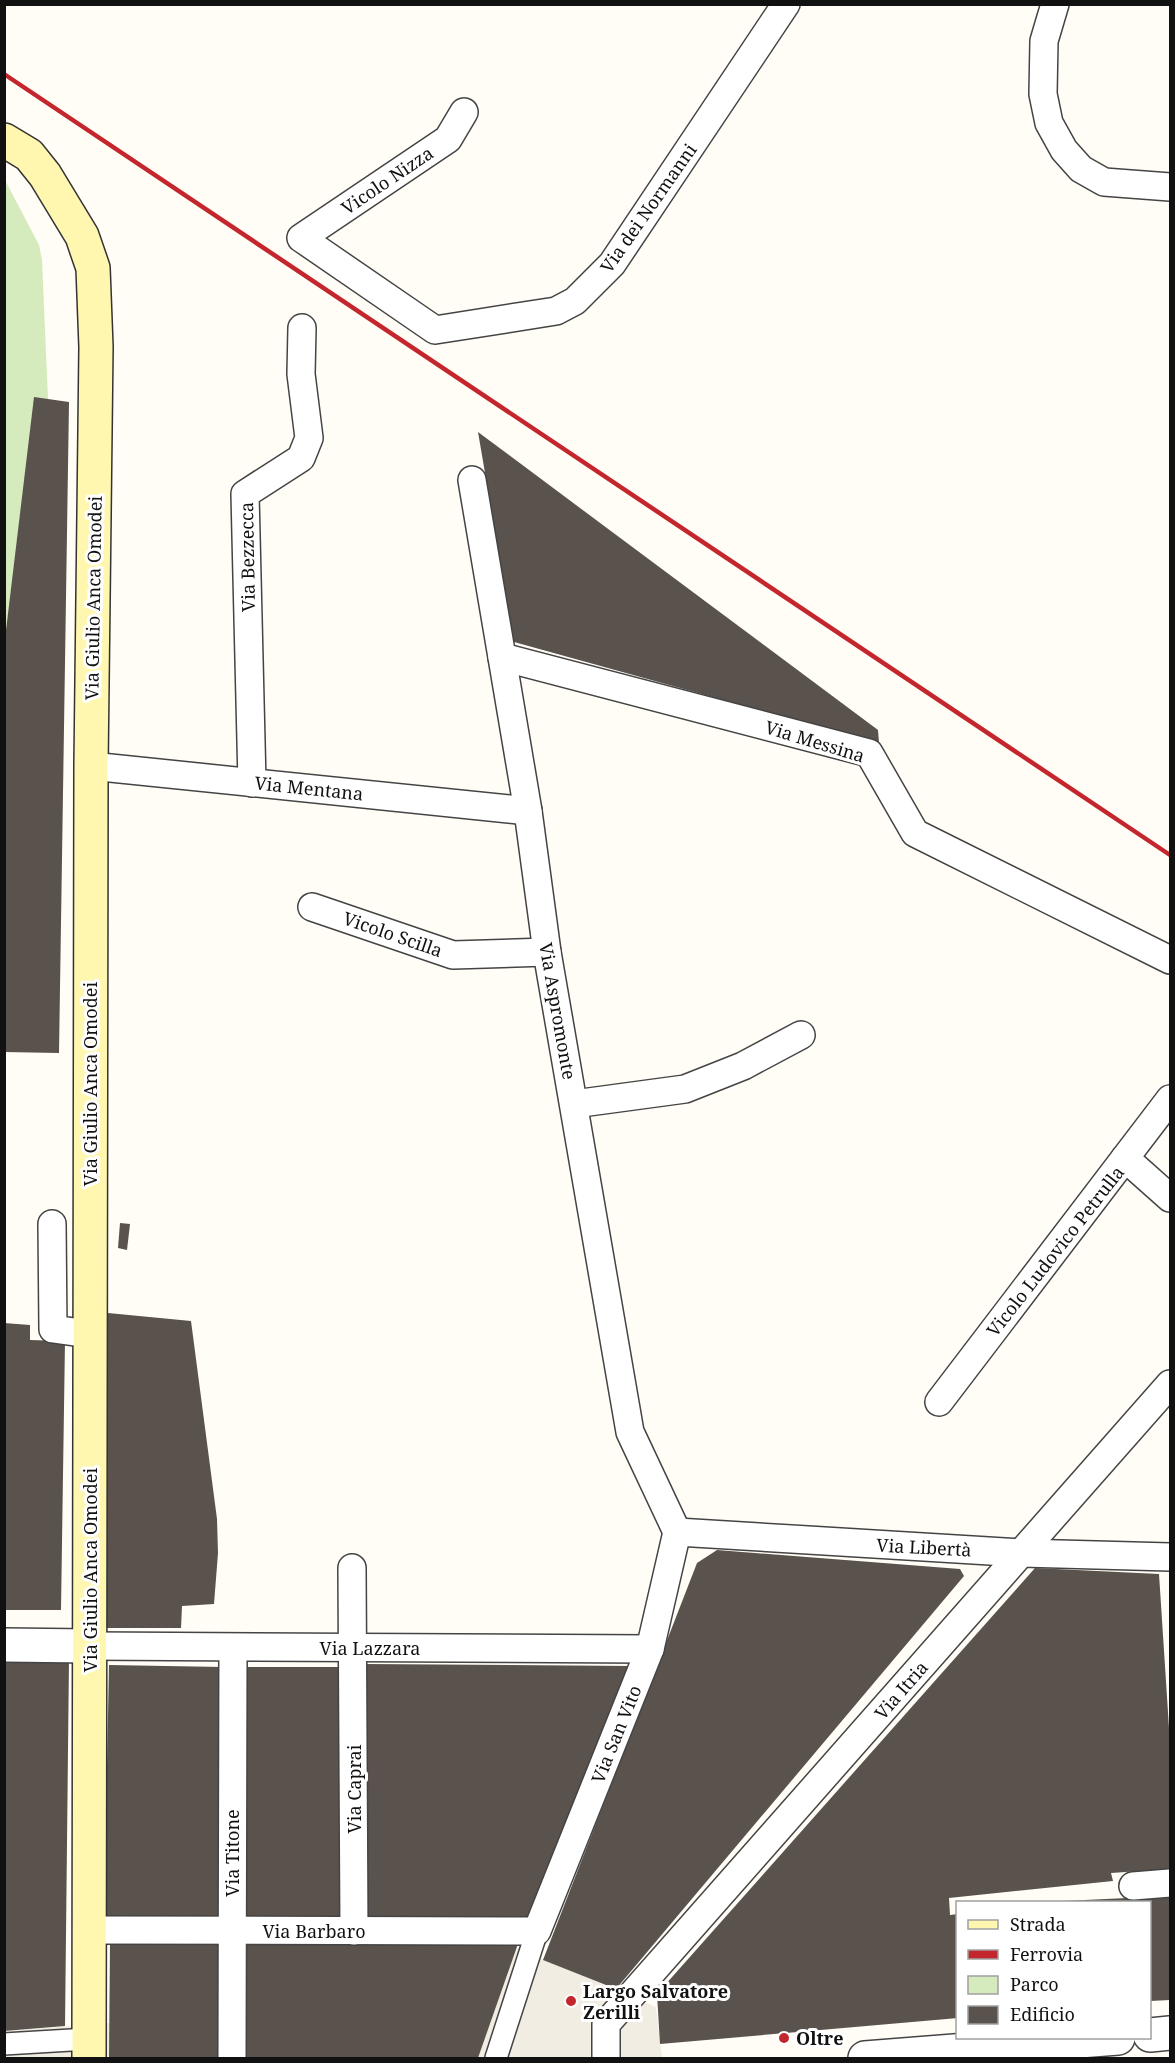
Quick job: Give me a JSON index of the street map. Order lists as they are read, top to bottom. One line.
{"streets":{"main road":["Via Giulio Anca Omodei"],"street":["Vicolo Nizza","Via dei Normanni","Via Bezzecca","Via Messina","Via Mentana","Vicolo Scilla","Via Aspromonte","Vicolo Ludovico Petrulla","Via Libertà","Via Lazzara","Via Itria","Via San Vito","Via Caprai","Via Titone","Via Barbaro"]},"crossings":[["Vicolo Nizza","Via dei Normanni"],["Via Bezzecca","Via Mentana"],["Via Giulio Anca Omodei","Via Mentana"],["Via Giulio Anca Omodei","Via Lazzara"],["Via Giulio Anca Omodei","Via Barbaro"],["Via Messina","Via Aspromonte"],["Via Mentana","Via Aspromonte"],["Vicolo Scilla","Via Aspromonte"],["Via Aspromonte","Via Libertà"],["Via Aspromonte","Via San Vito"],["Via Libertà","Via Itria"],["Via Libertà","Via San Vito"],["Via Lazzara","Via San Vito"],["Via Lazzara","Via Caprai"],["Via Lazzara","Via Titone"],["Via San Vito","Via Barbaro"],["Via Caprai","Via Barbaro"],["Via Titone","Via Barbaro"]],"places":["Largo Salvatore Zerilli","Oltre"],"legend":["Strada","Ferrovia","Parco","Edificio"]}
